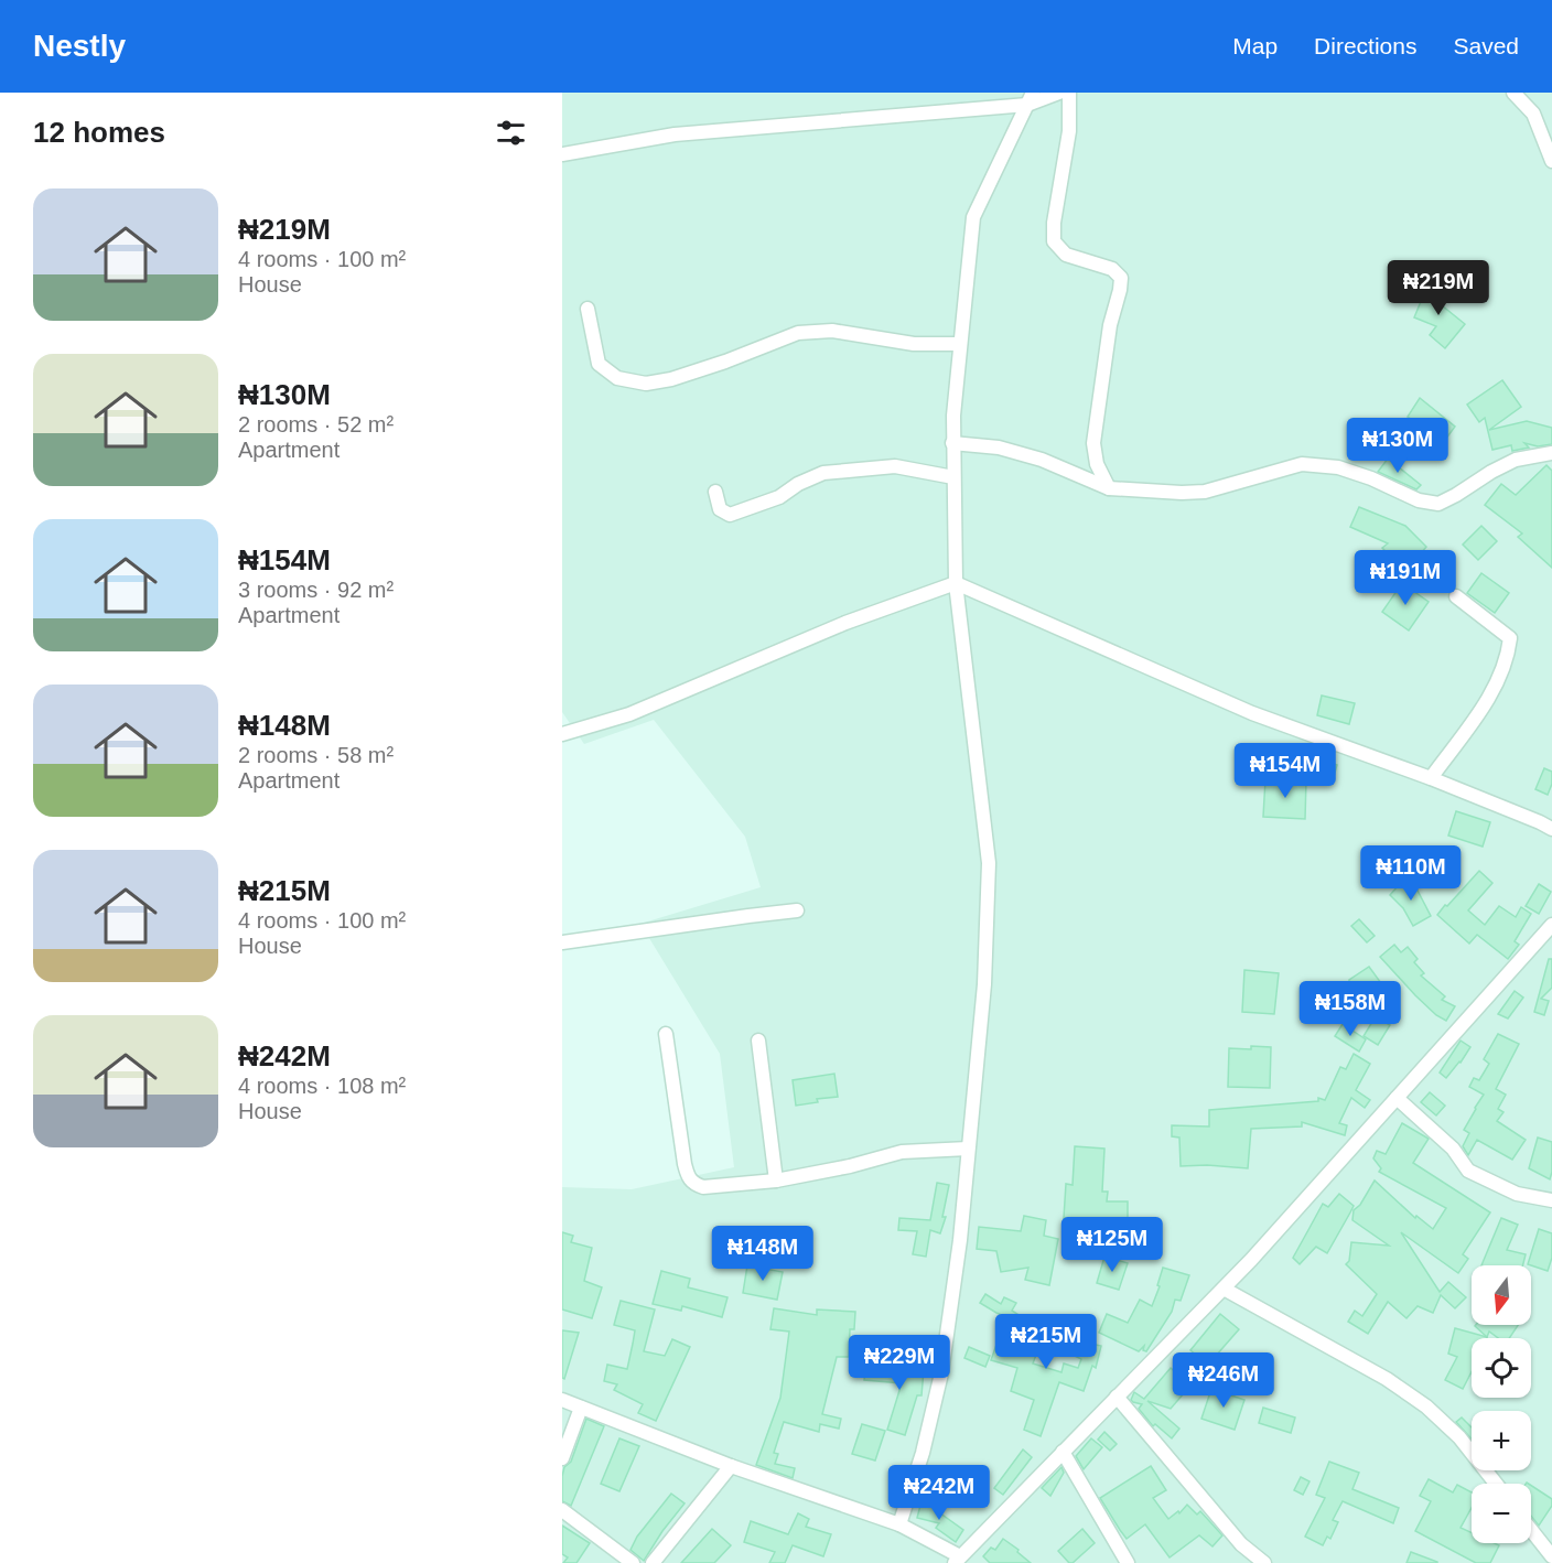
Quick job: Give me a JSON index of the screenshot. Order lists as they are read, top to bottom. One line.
{"north":"bottom","page":{"header":"Nestly","nav":["Map","Directions","Saved"],"heading":"12 homes","list":[{"name":"₦219M","note":"4 rooms · 100 m² · House"},{"name":"₦130M","note":"2 rooms · 52 m² · Apartment"},{"name":"₦154M","note":"3 rooms · 92 m² · Apartment"},{"name":"₦148M","note":"2 rooms · 58 m² · Apartment"},{"name":"₦215M","note":"4 rooms · 100 m² · House"},{"name":"₦242M","note":"4 rooms · 108 m² · House"}],"price":["₦219M","₦130M","₦191M","₦154M","₦110M","₦158M","₦125M","₦148M","₦215M","₦229M","₦246M","₦242M"],"map_buttons":["+","−"]}}
